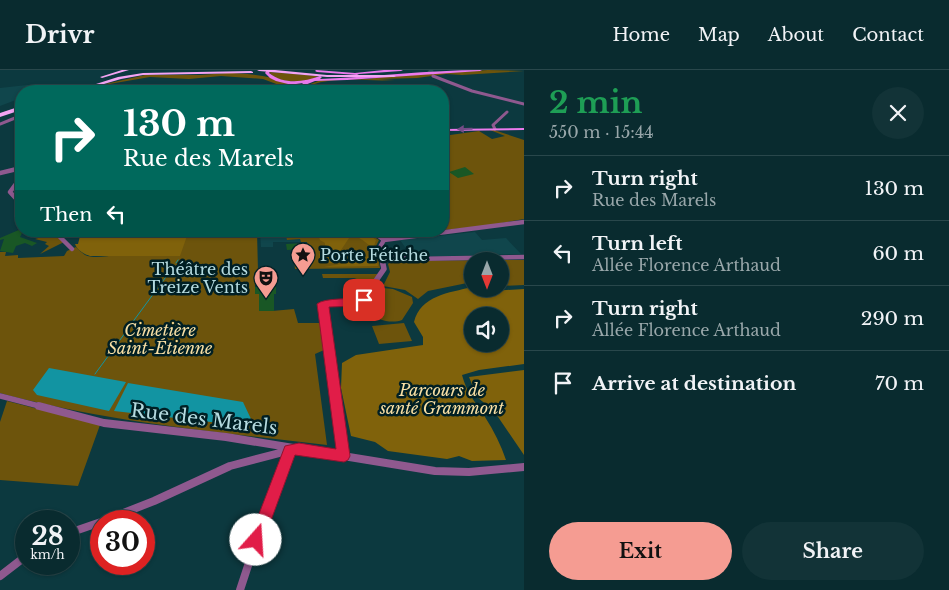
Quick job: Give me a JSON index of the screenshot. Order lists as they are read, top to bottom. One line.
{"streets":{"street":["Rue des Marels"]},"parks":["Cimetière Saint-Étienne","Parcours de santé Grammont"],"places":{"place":["Porte Fétiche"],"theatre":["Théâtre des Treize Vents"]},"north":"bottom","page":{"header":"Drivr","nav":["Home","Map","About","Contact"],"heading":["2 min","550 m · 15:44"],"turn":["130 m","Rue des Marels"],"list":[{"name":"Turn right","note":"Rue des Marels","value":"130 m"},{"name":"Turn left","note":"Allée Florence Arthaud","value":"60 m"},{"name":"Turn right","note":"Allée Florence Arthaud","value":"290 m"},{"name":"Arrive at destination","value":"70 m"}],"then":"Then","speed":"28 km/h","limit":"30","buttons":["Exit","Share"]}}
